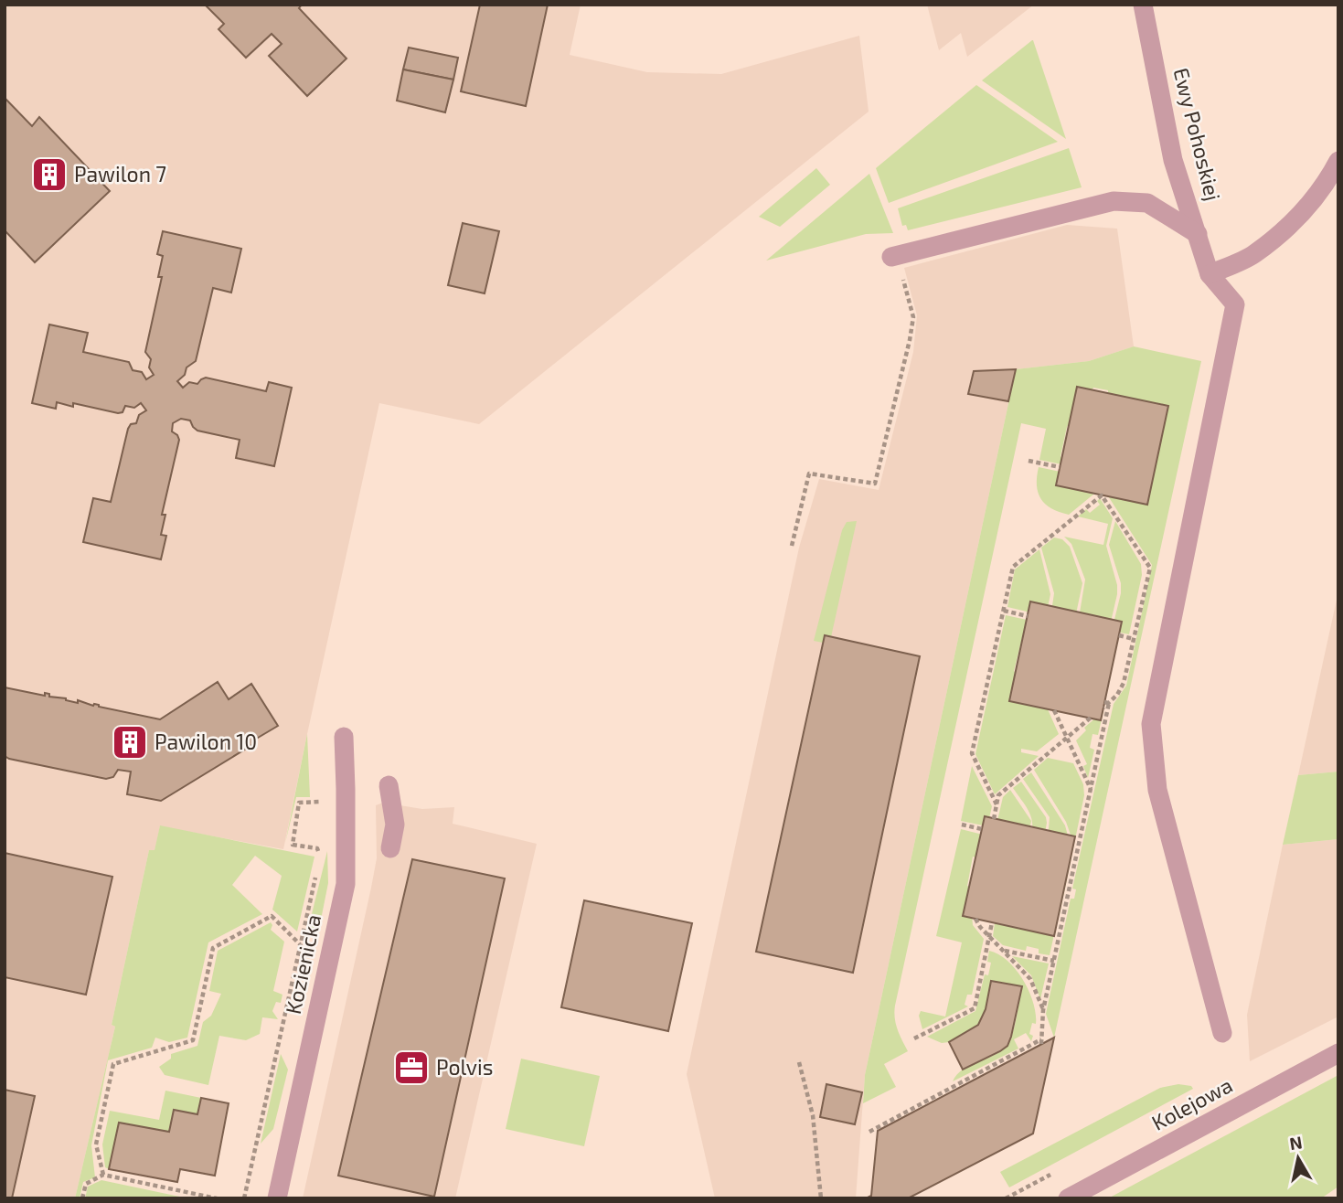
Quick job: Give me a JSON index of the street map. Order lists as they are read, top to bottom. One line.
{"streets":{"street":["Ewy Pohoskiej","Kozienicka","Kolejowa"]},"places":{"building":["Pawilon 7","Pawilon 10"],"office":["Polvis"]},"north":"top"}
